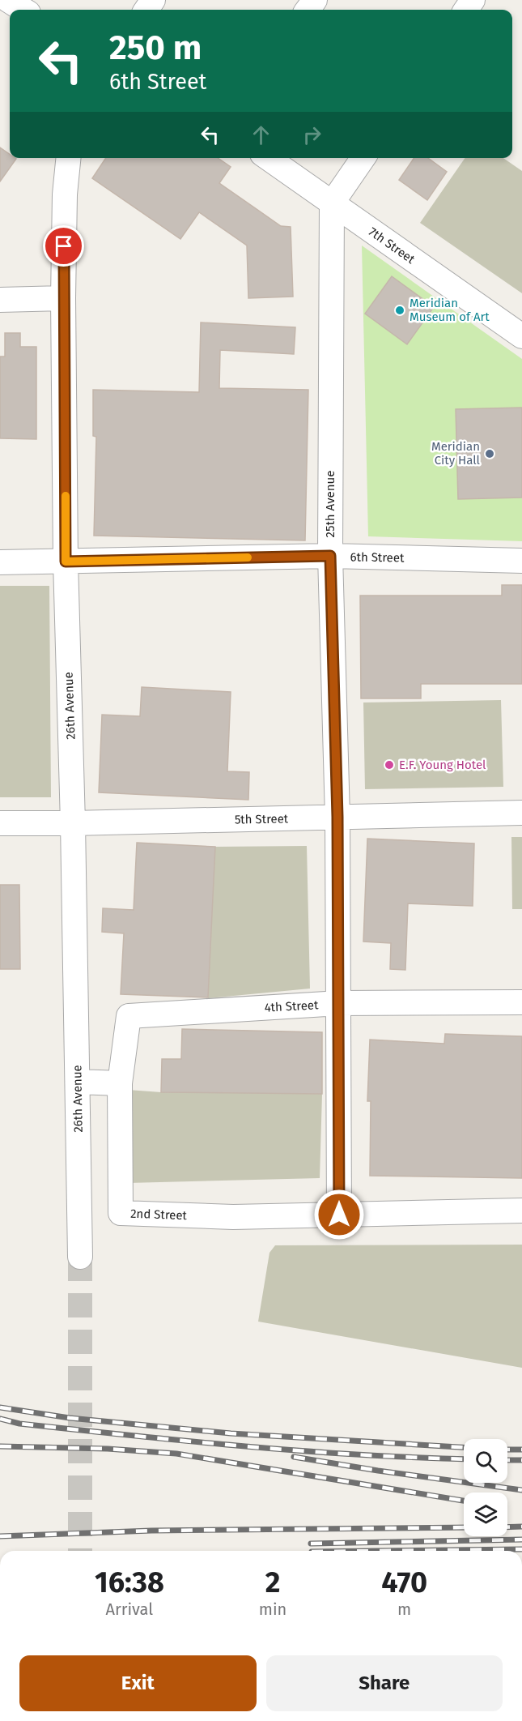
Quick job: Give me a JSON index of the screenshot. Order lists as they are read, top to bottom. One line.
{"streets":{"street":["7th Street","25th Avenue","6th Street","26th Avenue","5th Street","4th Street","2nd Street"]},"crossings":[["7th Street","25th Avenue"],["25th Avenue","6th Street"],["25th Avenue","5th Street"],["25th Avenue","4th Street"],["25th Avenue","2nd Street"],["6th Street","26th Avenue"],["26th Avenue","5th Street"],["4th Street","2nd Street"]],"places":["Meridian Museum of Art","Meridian City Hall","E.F. Young Hotel"],"page":{"turn":["250 m","6th Street"],"eta":["16:38","Arrival","2","min","470","m"],"buttons":["Exit","Share"]}}
